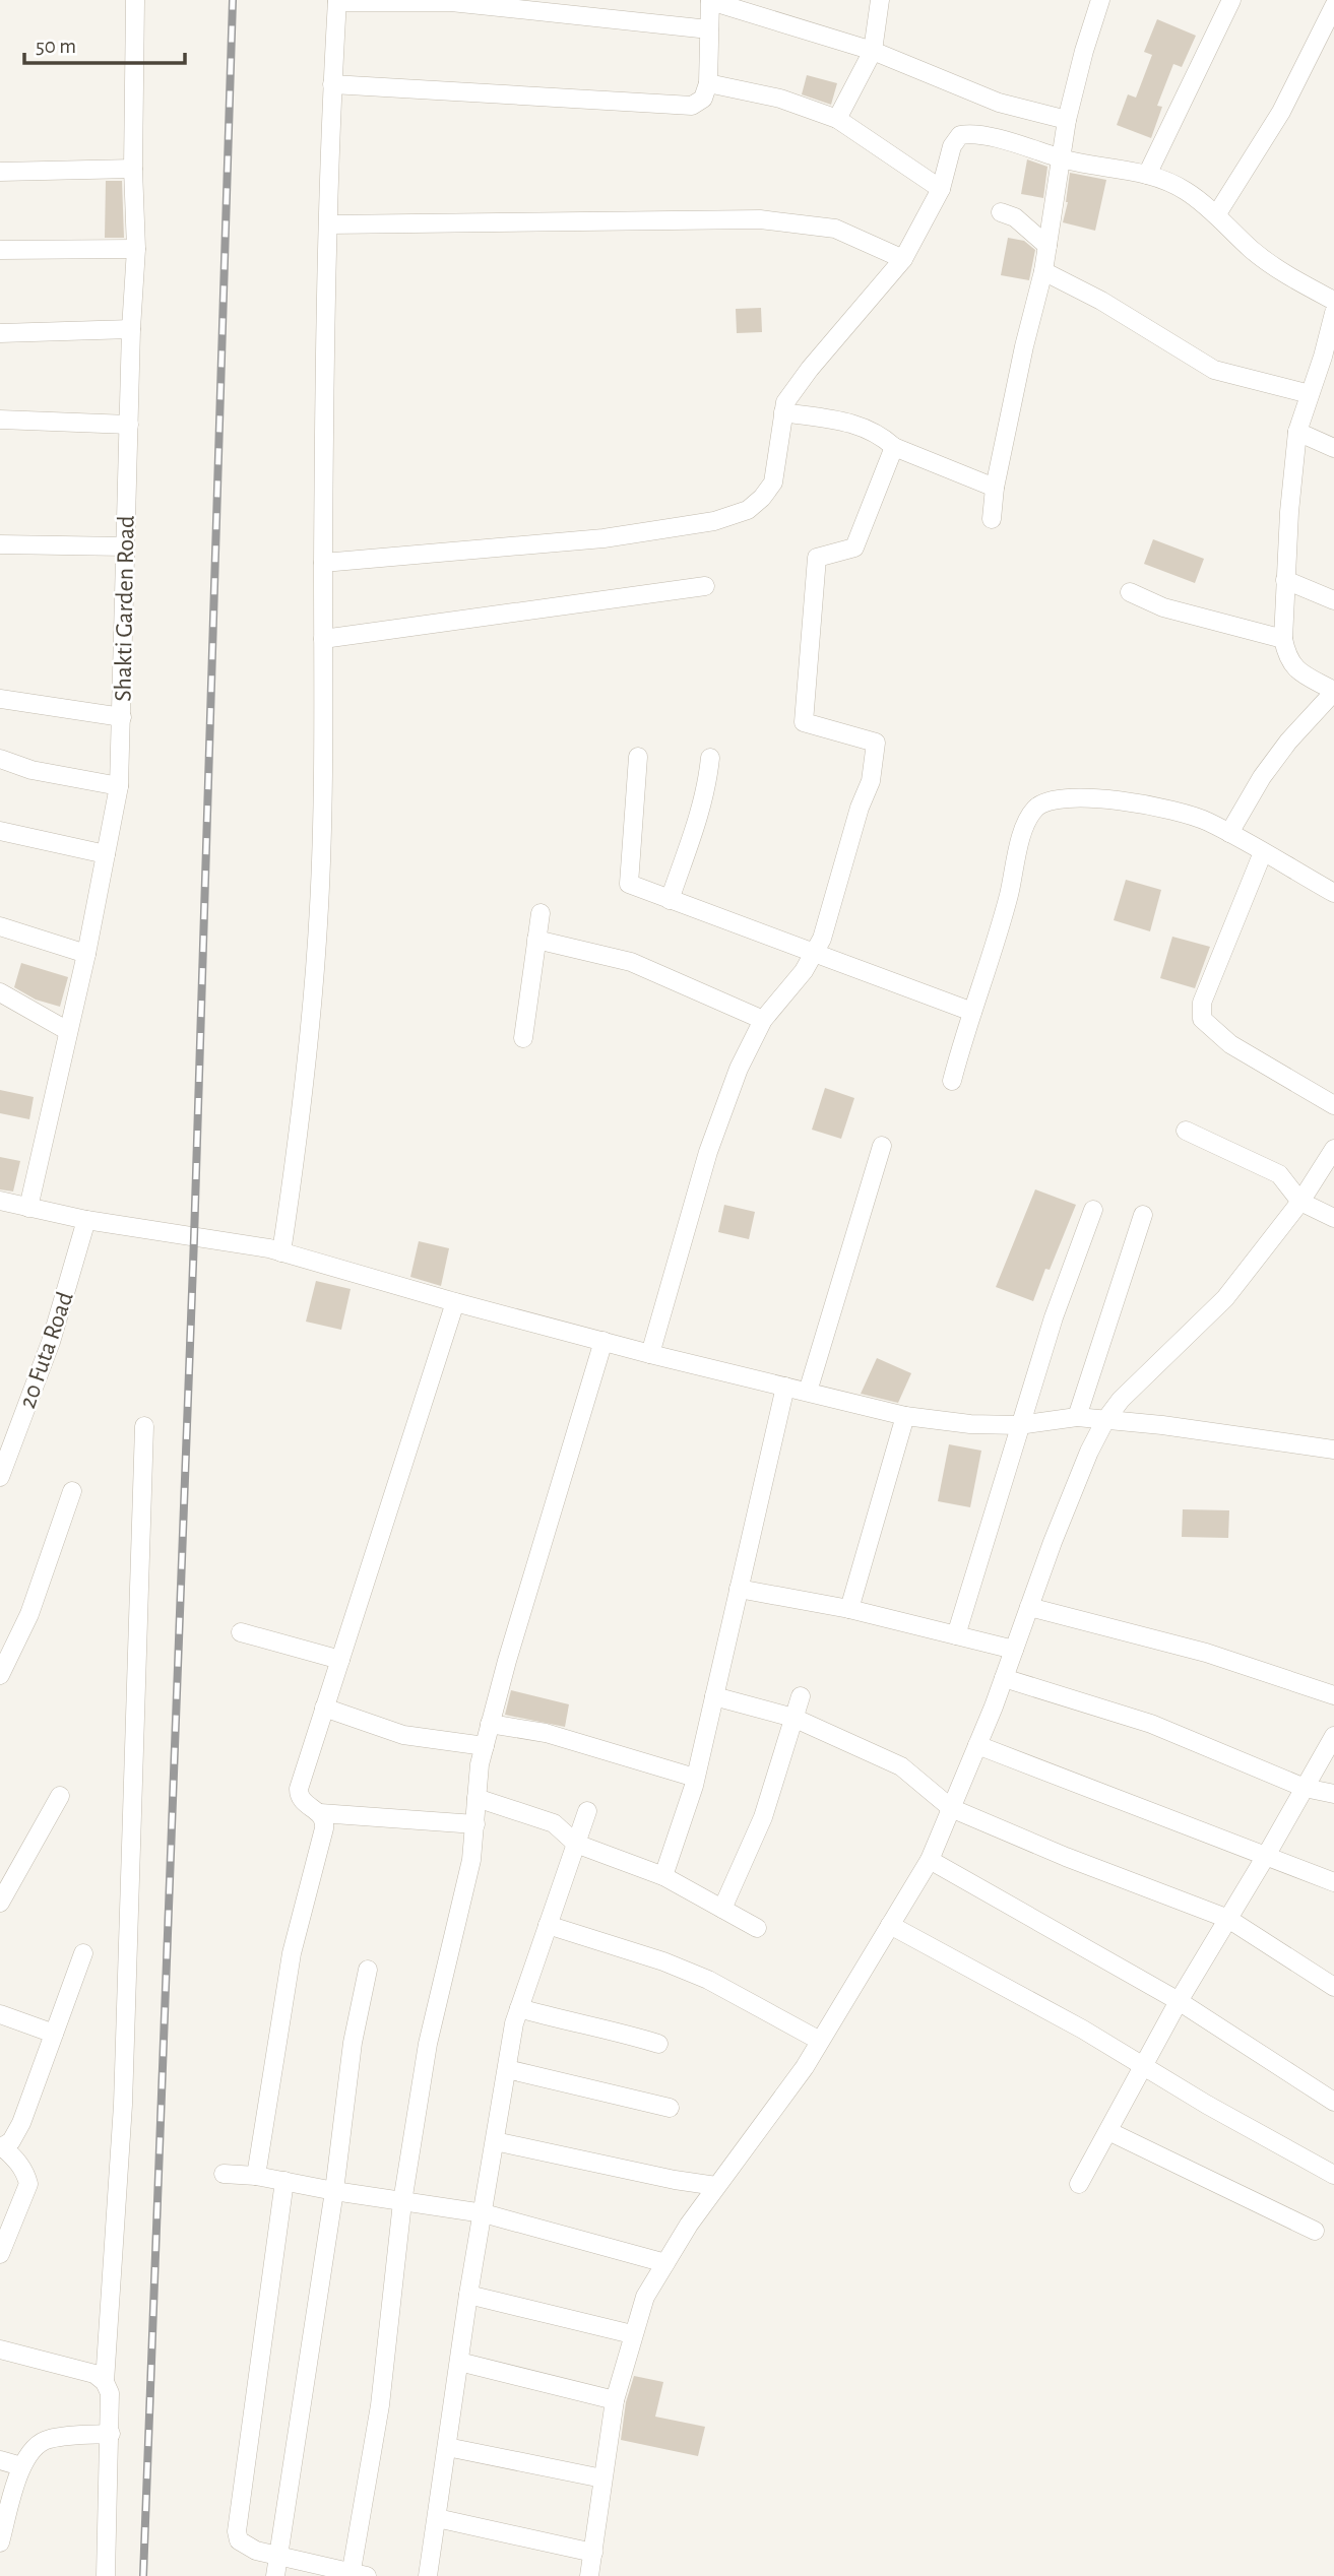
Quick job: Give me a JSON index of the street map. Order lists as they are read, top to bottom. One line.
{"streets":{"street":["Shakti Garden Road","20 Futa Road"]},"scale_bar":"50 m"}
